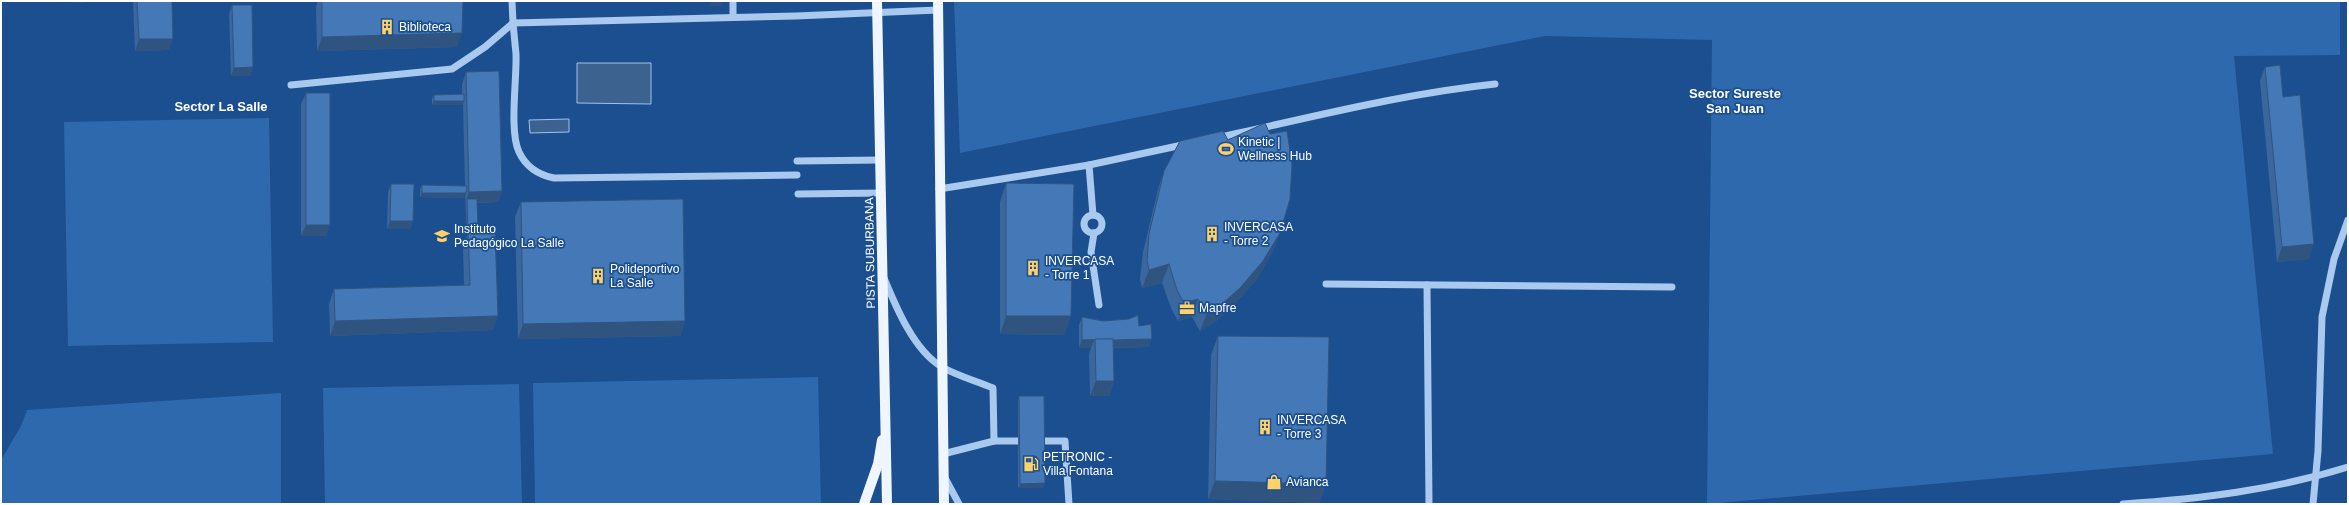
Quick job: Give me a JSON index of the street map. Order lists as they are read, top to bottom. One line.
{"streets":{"main road":["PISTA SUBURBANA"]},"districts":["Sector Sureste San Juan","Sector La Salle"],"places":{"building":["Biblioteca","INVERCASA - Torre 2","INVERCASA - Torre 1","Polideportivo La Salle","INVERCASA - Torre 3"],"sports":["Kinetic | Wellness Hub"],"school or university":["Instituto Pedagógico La Salle"],"office":["Mapfre"],"fuel station":["PETRONIC - Villa Fontana"],"shop":["Avianca"]}}
